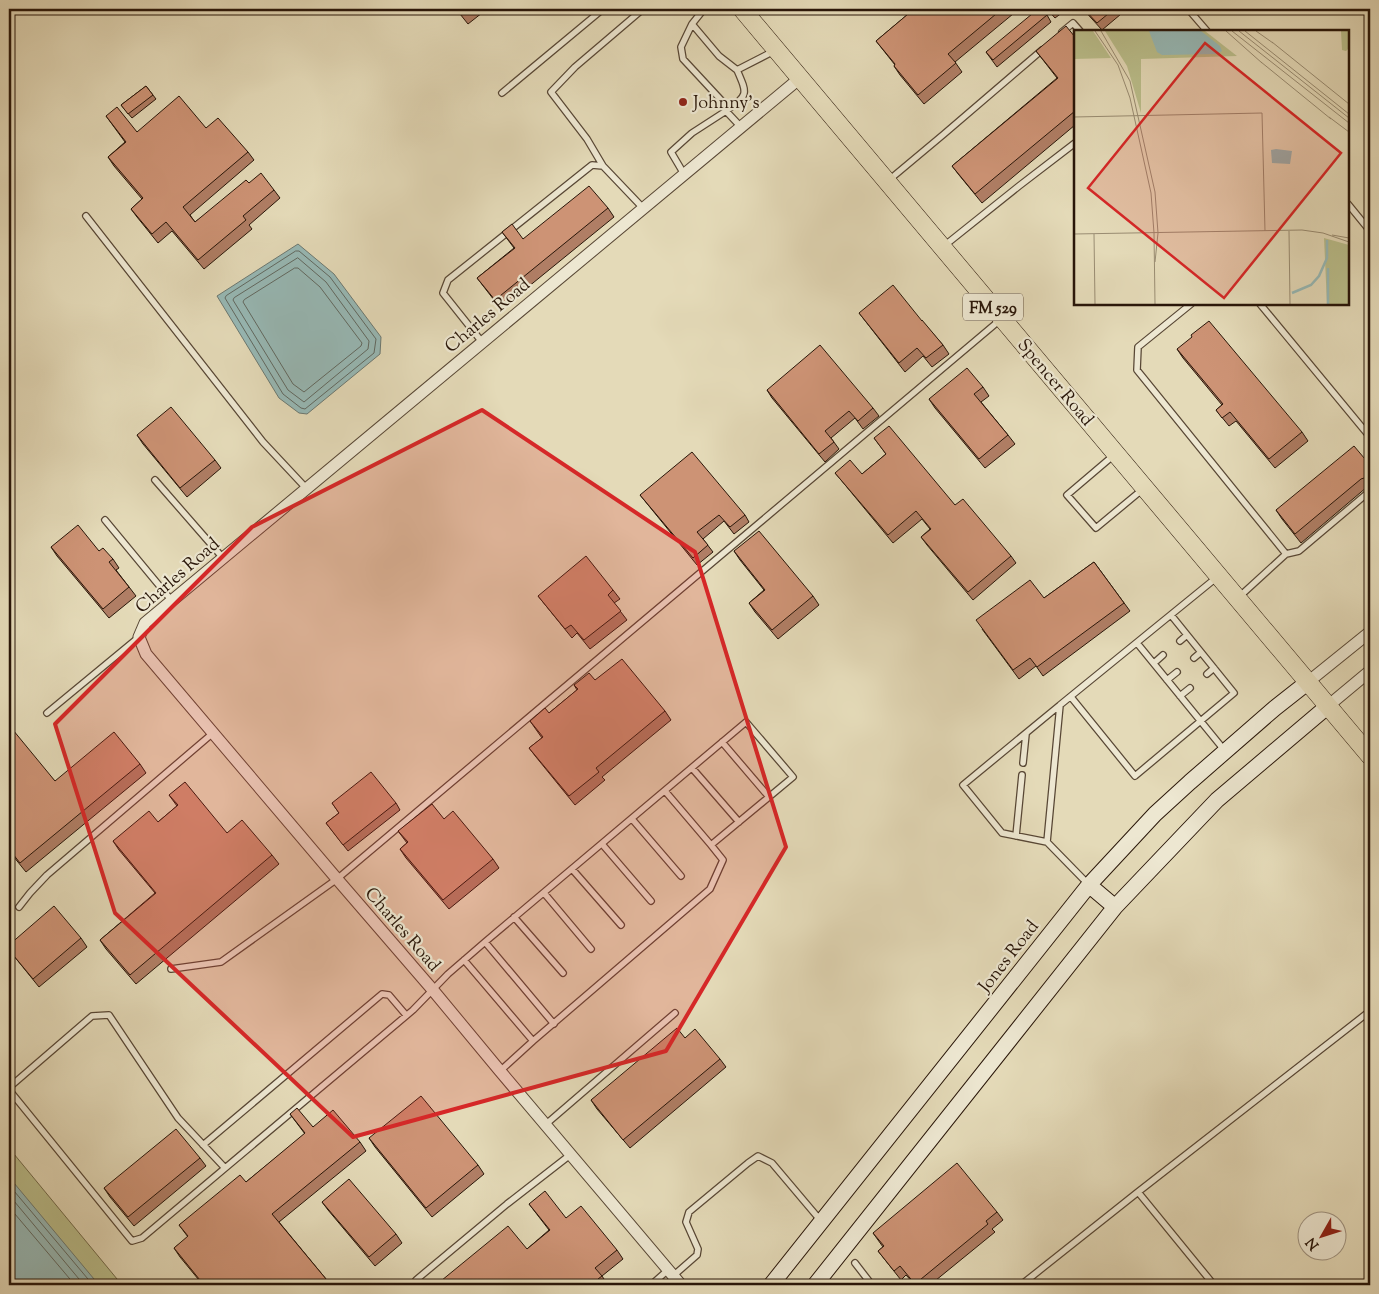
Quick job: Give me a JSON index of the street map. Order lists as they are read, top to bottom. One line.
{"streets":{"main road":["FM 529","Spencer Road","Jones Road"],"street":["Charles Road"]},"crossings":[["Charles Road","Spencer Road"],["Spencer Road","Jones Road"]],"places":["Johnny's"],"north":"bottom left"}
